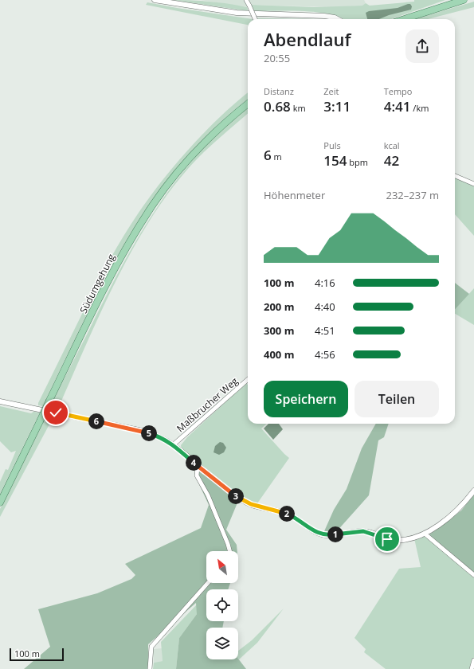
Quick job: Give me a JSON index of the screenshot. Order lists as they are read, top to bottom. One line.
{"streets":{"main road":["Südumgehung"],"street":["Maßbrucher Weg"]},"scale_bar":"100 m","north":"top left","page":{"heading":["Abendlauf","20:55"],"stats":[["Distanz","0.68 km"],["Zeit","3:11"],["Tempo","4:41 /km"],["6 m"],["Puls","154 bpm"],["kcal","42"]],"chart":["Höhenmeter","232–237 m"],"list":[{"name":"100 m","note":"4:16"},{"name":"200 m","note":"4:40"},{"name":"300 m","note":"4:51"},{"name":"400 m","note":"4:56"}],"buttons":["Speichern","Teilen"],"pins":["6","5","4","3","2","1"],"scale":"100 m"}}
